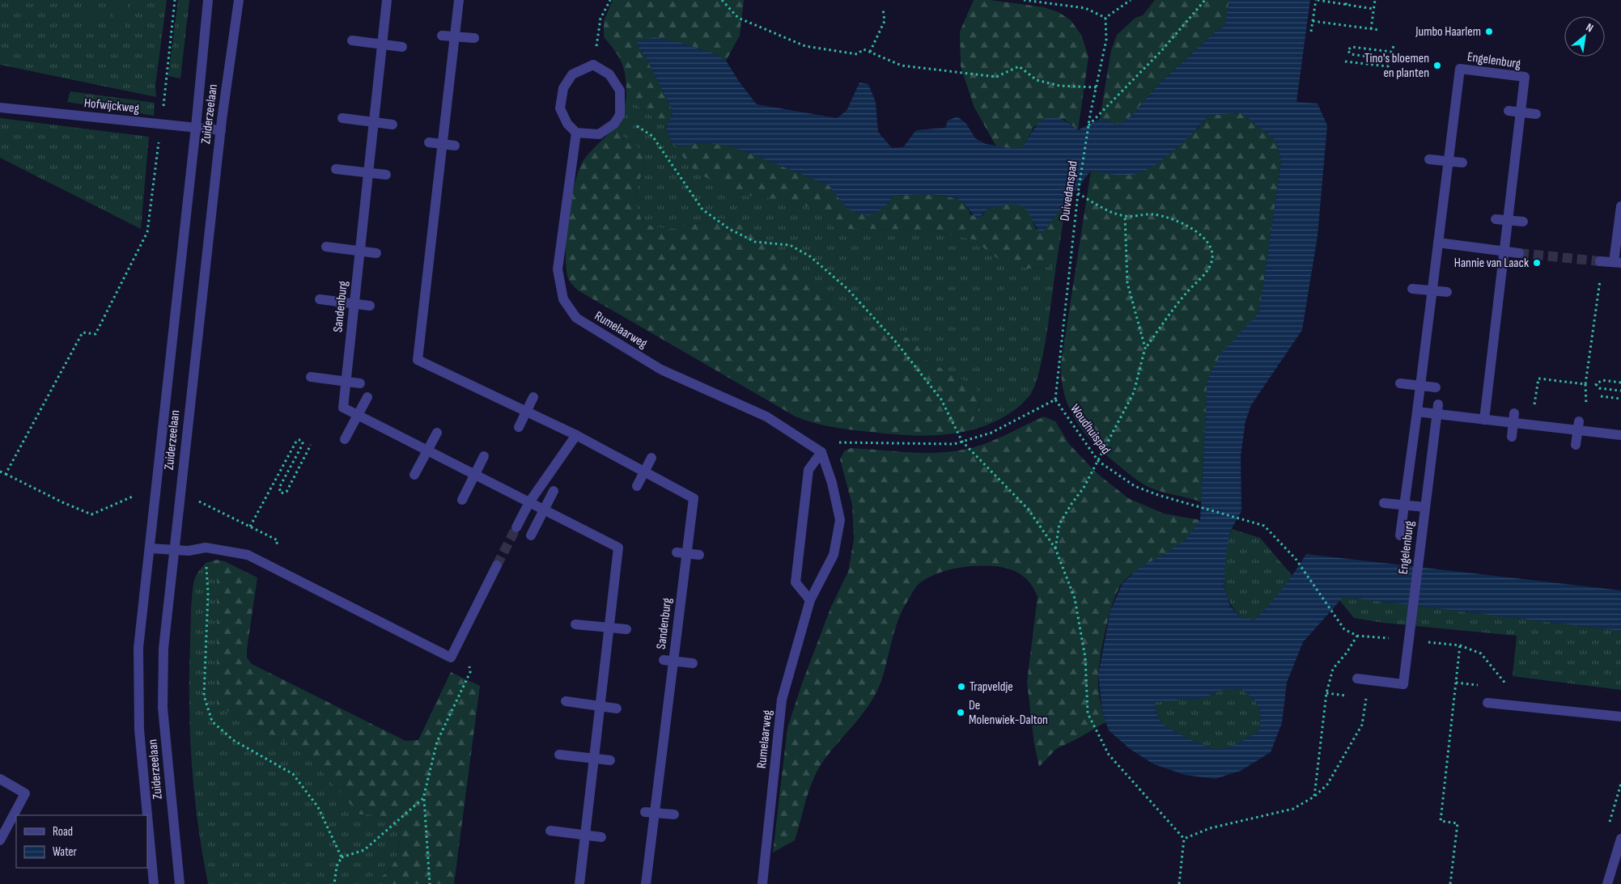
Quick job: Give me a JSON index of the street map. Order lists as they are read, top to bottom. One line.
{"streets":{"street":["Engelenburg","Hofwijckweg","Zuiderzeelaan","Sandenburg","Rumelaarweg"],"path":["Duivedanspad","Woudhuispad"]},"crossings":[["Hofwijckweg","Zuiderzeelaan"],["Duivedanspad","Woudhuispad"],["Rumelaarweg","Woudhuispad"]],"places":["Jumbo Haarlem","Tino's bloemen en planten","Hannie van Laack","Trapveldje","De Molenwiek-Dalton"],"legend":["Road","Water"],"north":"top right"}
